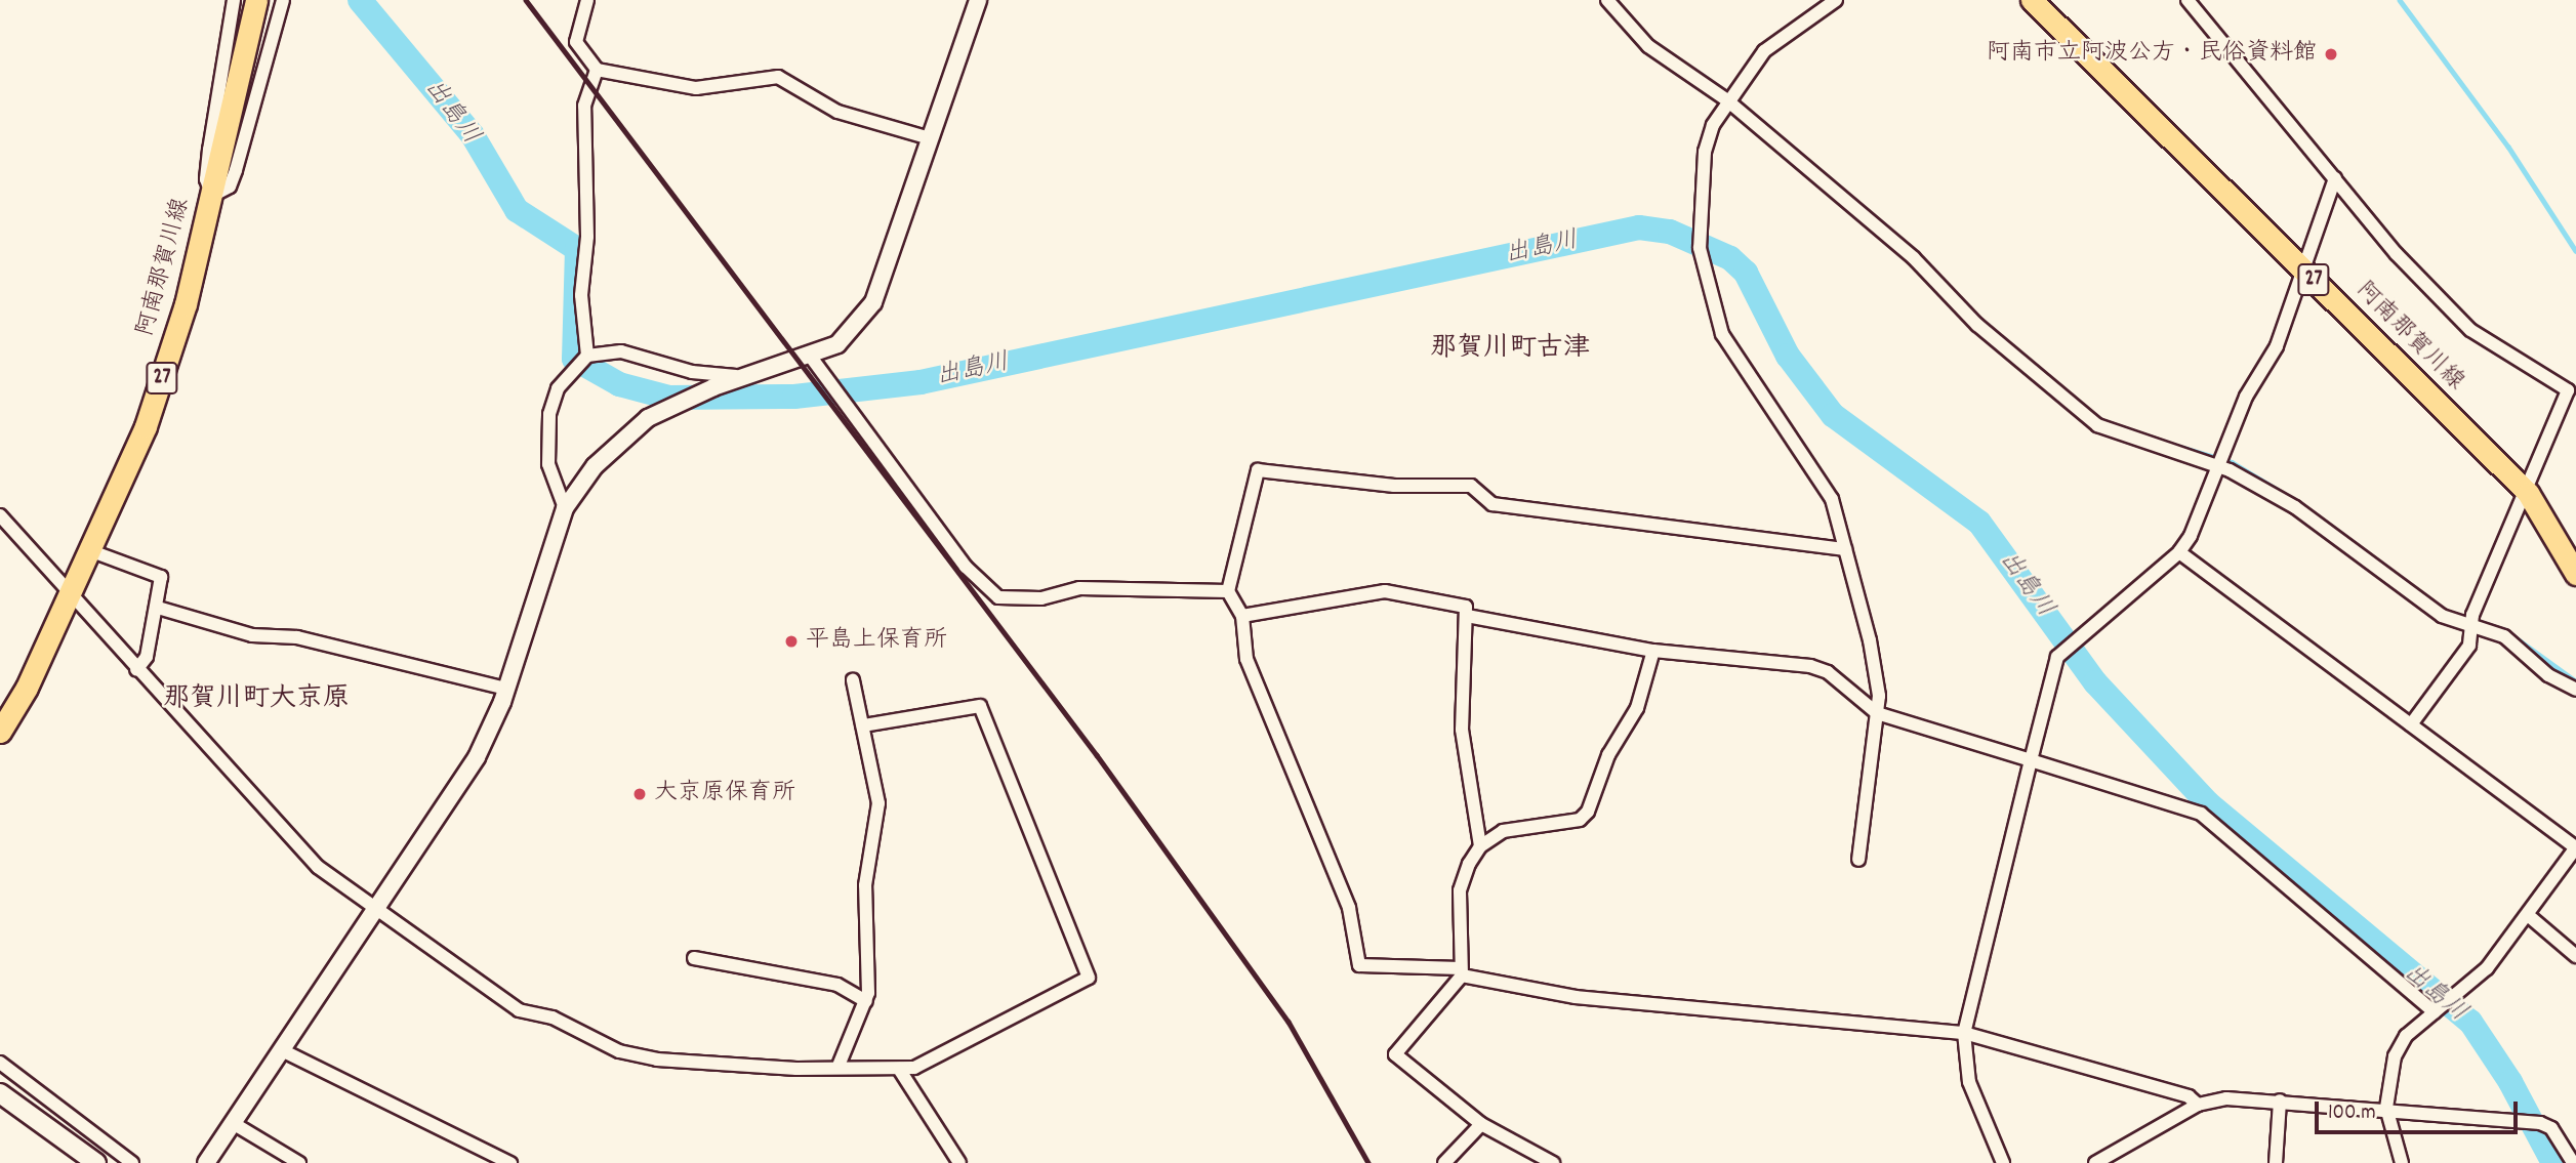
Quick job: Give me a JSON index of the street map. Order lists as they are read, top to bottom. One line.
{"streets":{"main road":["阿南那賀川線","27"]},"districts":["那賀川町古津","那賀川町大京原"],"water":["出島川"],"places":["阿南市立阿波公方・民俗資料館","平島上保育所","大京原保育所"],"scale_bar":"100 m"}
